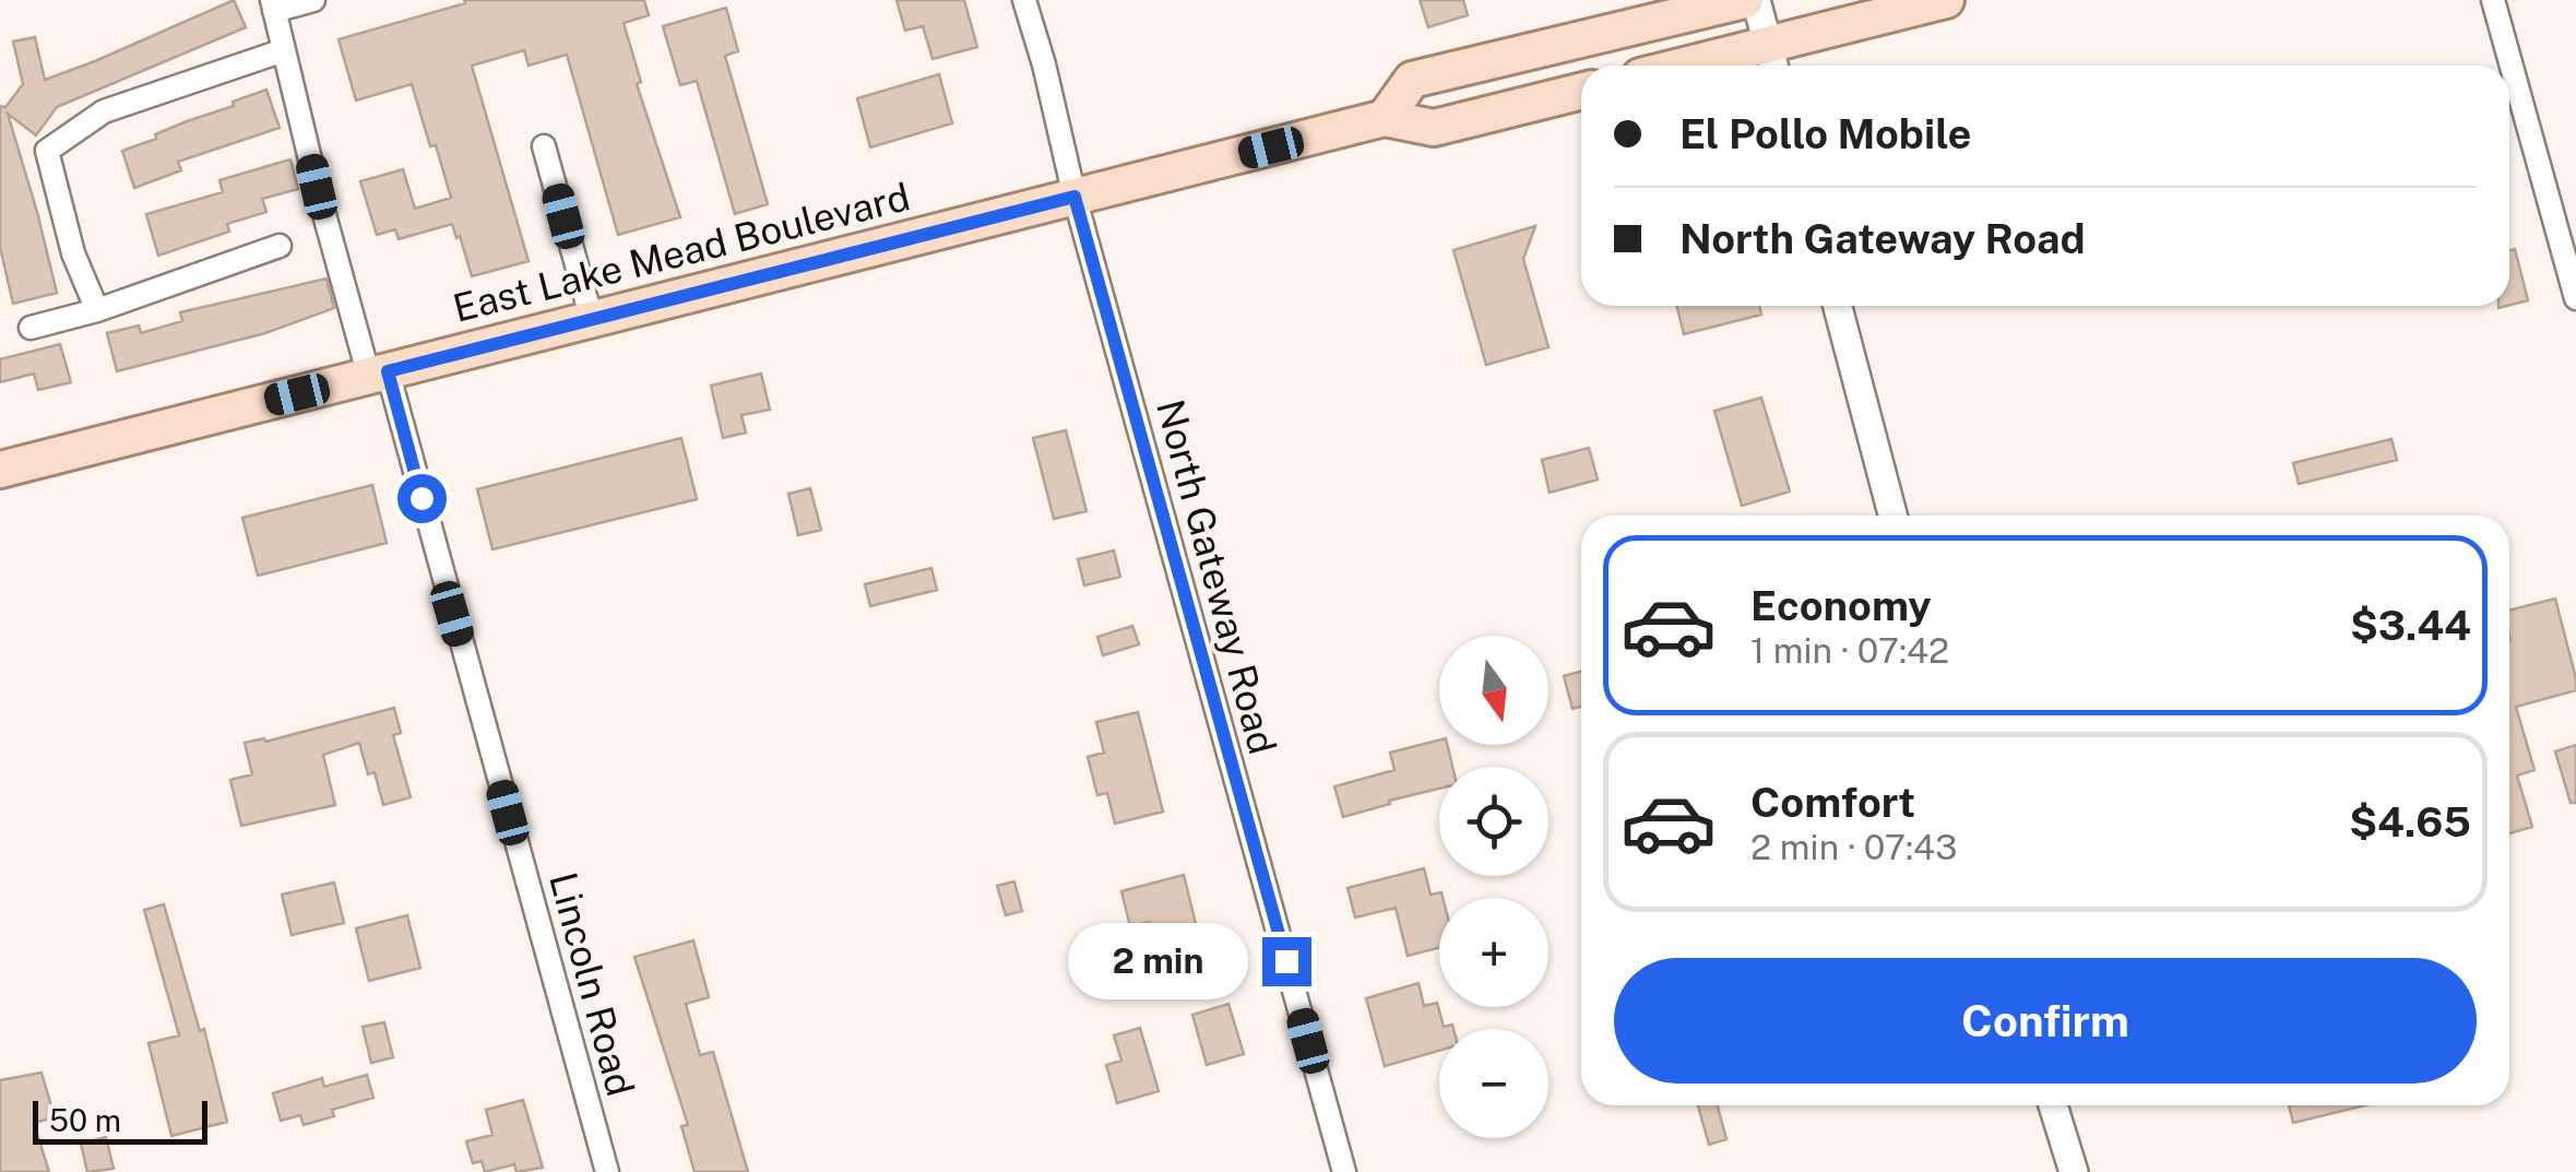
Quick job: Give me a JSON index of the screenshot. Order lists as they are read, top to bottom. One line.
{"streets":{"main road":["East Lake Mead Boulevard"],"street":["North Gateway Road","Lincoln Road"]},"crossings":[["East Lake Mead Boulevard","North Gateway Road"],["East Lake Mead Boulevard","Lincoln Road"]],"scale_bar":"50 m","north":"bottom","page":{"banner":["El Pollo Mobile","North Gateway Road"],"list":[{"name":"Economy","note":"1 min · 07:42","value":"$3.44"},{"name":"Comfort","note":"2 min · 07:43","value":"$4.65"}],"map_buttons":["+","−"],"bubble":"2 min","buttons":"Confirm","scale":"50 m"}}
